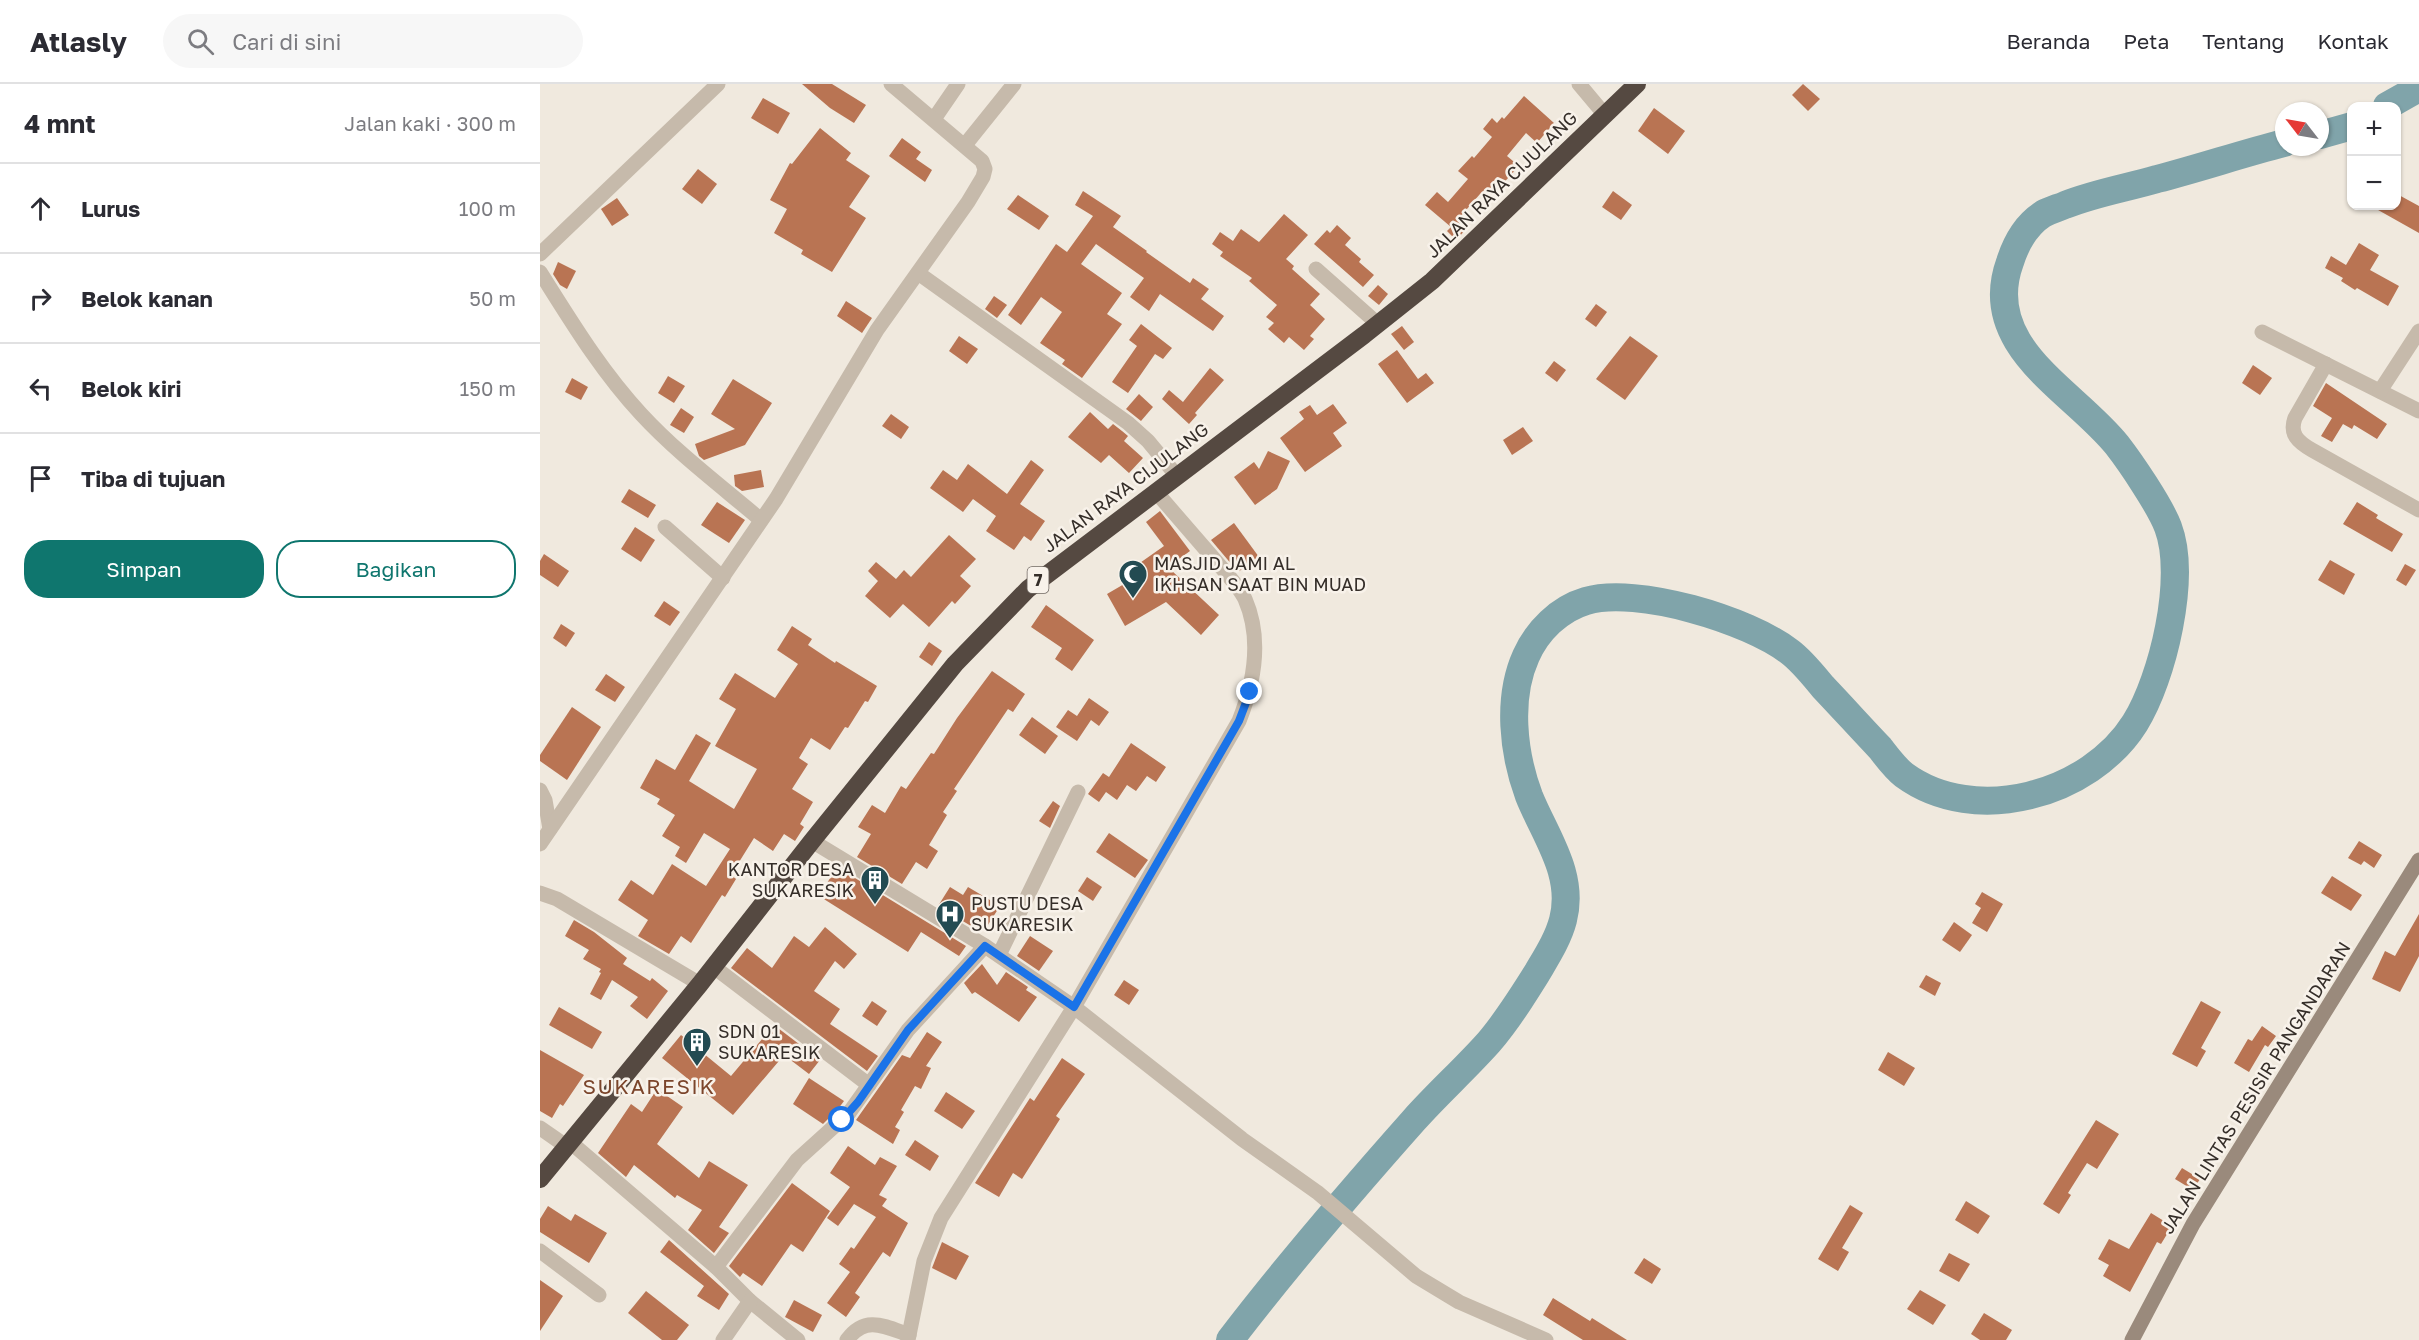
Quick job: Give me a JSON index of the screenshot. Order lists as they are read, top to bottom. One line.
{"streets":{"highway":["JALAN RAYA CIJULANG","7"],"street":["JALAN LINTAS PESISIR PANGANDARAN"]},"districts":["SUKARESIK"],"places":{"mosque":["MASJID JAMI AL IKHSAN SAAT BIN MUAD"],"building":["KANTOR DESA SUKARESIK","SDN 01 SUKARESIK"],"hospital":["PUSTU DESA SUKARESIK"]},"north":"top left","page":{"header":"Atlasly","search":"Cari di sini","nav":["Beranda","Peta","Tentang","Kontak"],"heading":["4 mnt","Jalan kaki · 300 m"],"map_buttons":["+","−"],"list":[["Lurus","100 m"],["Belok kanan","50 m"],["Belok kiri","150 m"],"Tiba di tujuan"],"buttons":["Simpan","Bagikan"]}}
